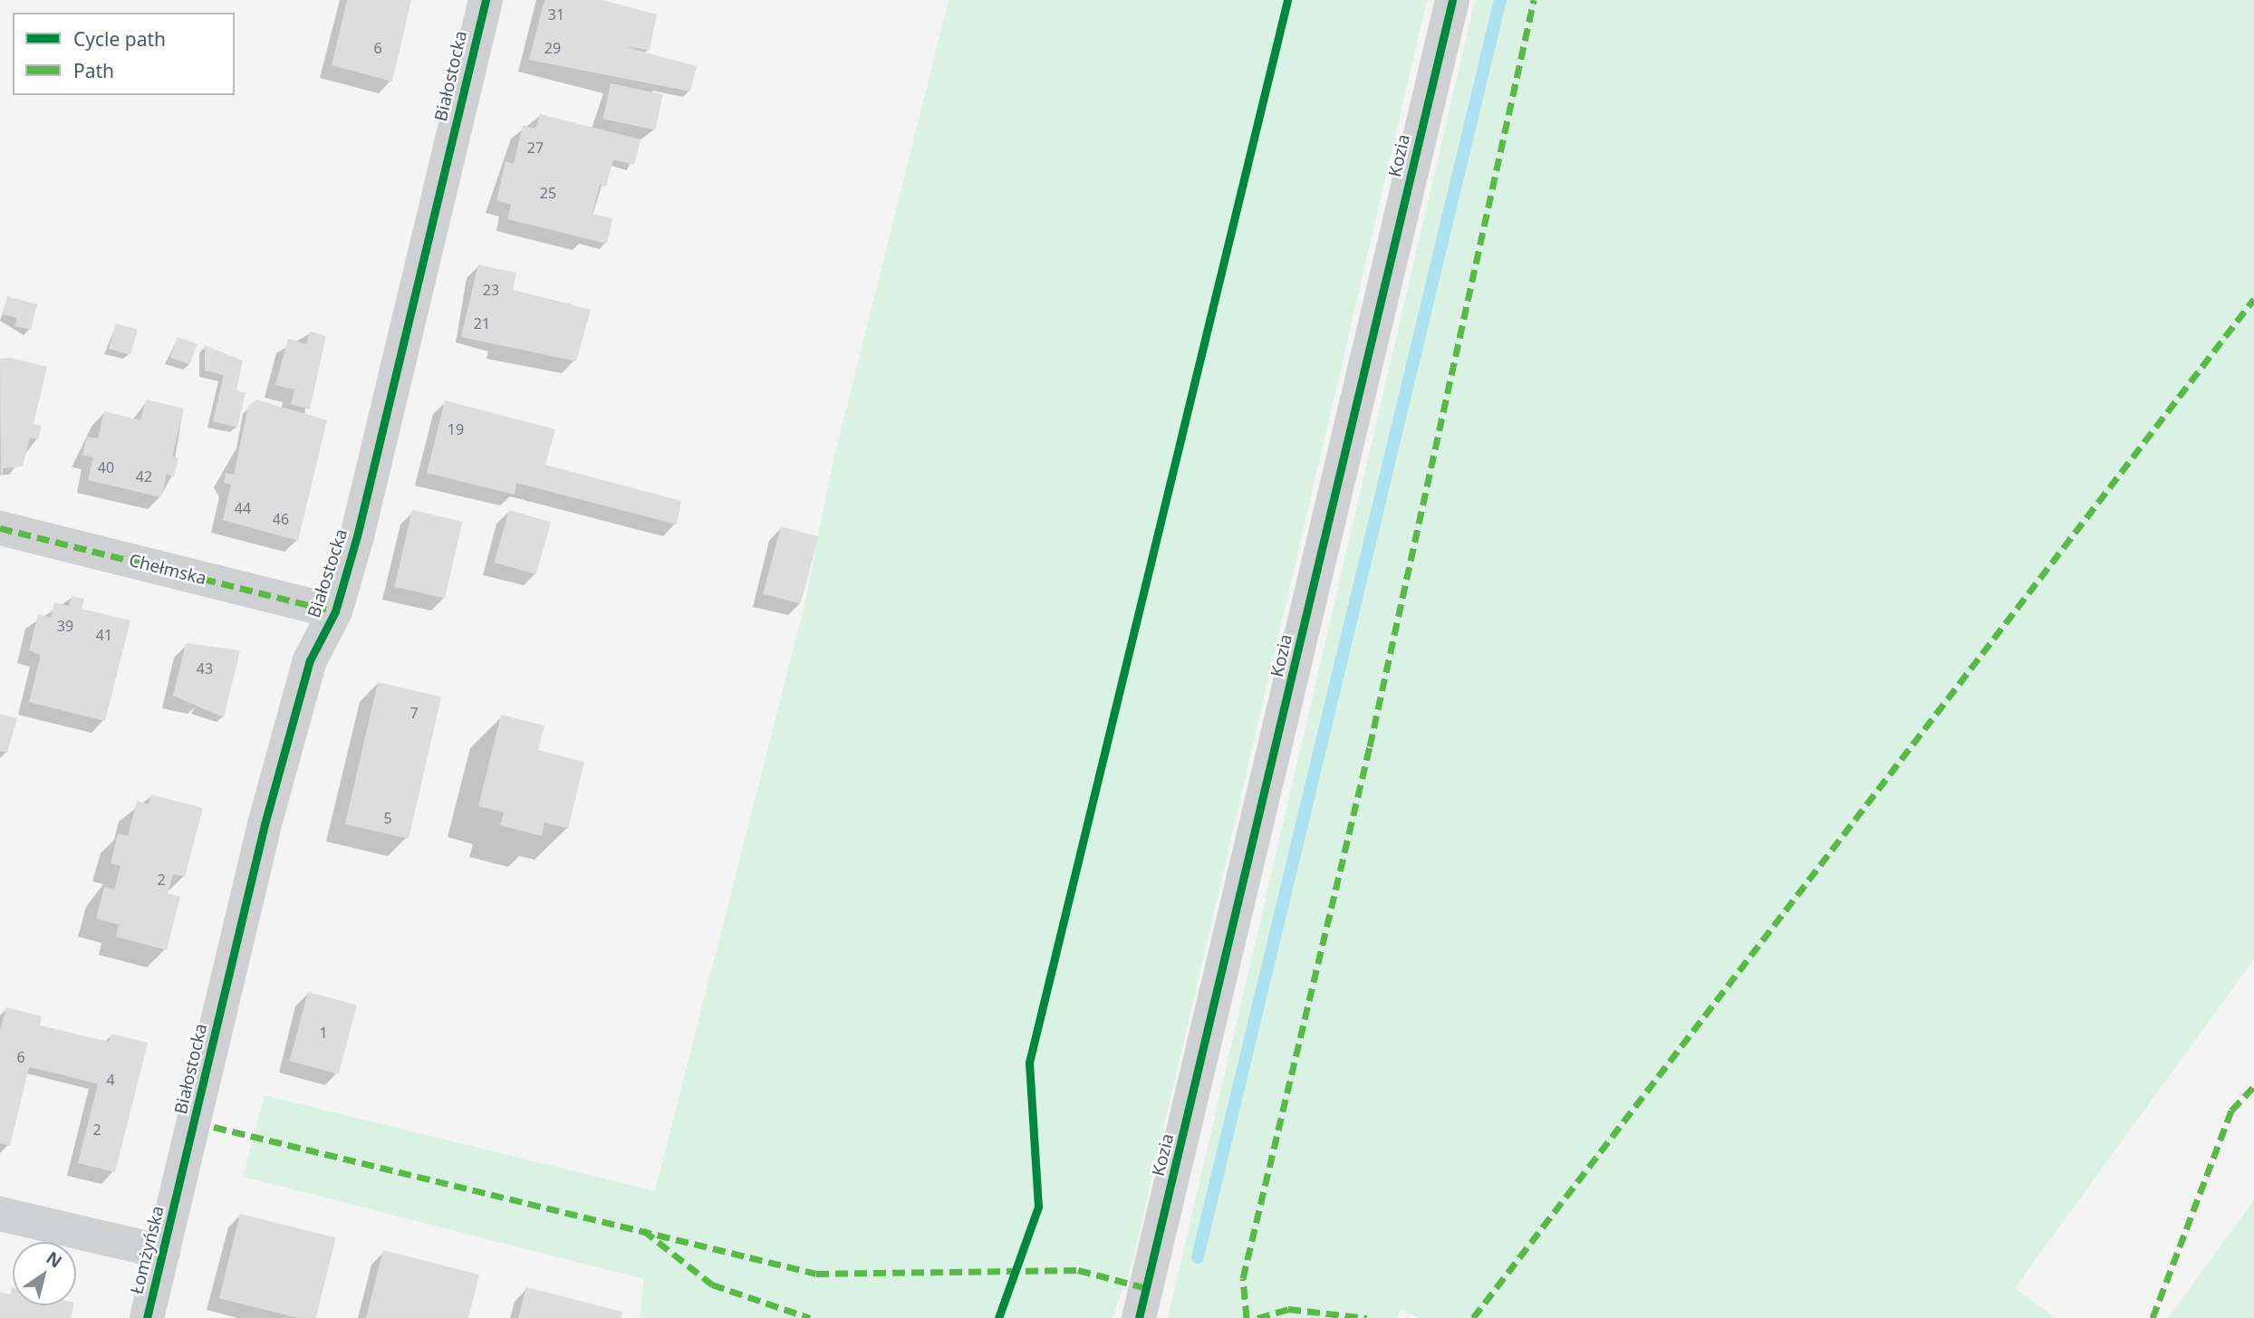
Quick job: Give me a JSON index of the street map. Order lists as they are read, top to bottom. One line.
{"streets":{"street":["Białostocka","Kozia","Chełmska","Łomżyńska"]},"crossings":[["Białostocka","Chełmska"],["Białostocka","Łomżyńska"]],"house_numbers":["31","6","29","27","25","23","21","19","40","42","44","46","39","41","43","7","5","2","1","6","4","2"],"legend":["Cycle path","Path"],"north":"top right"}
